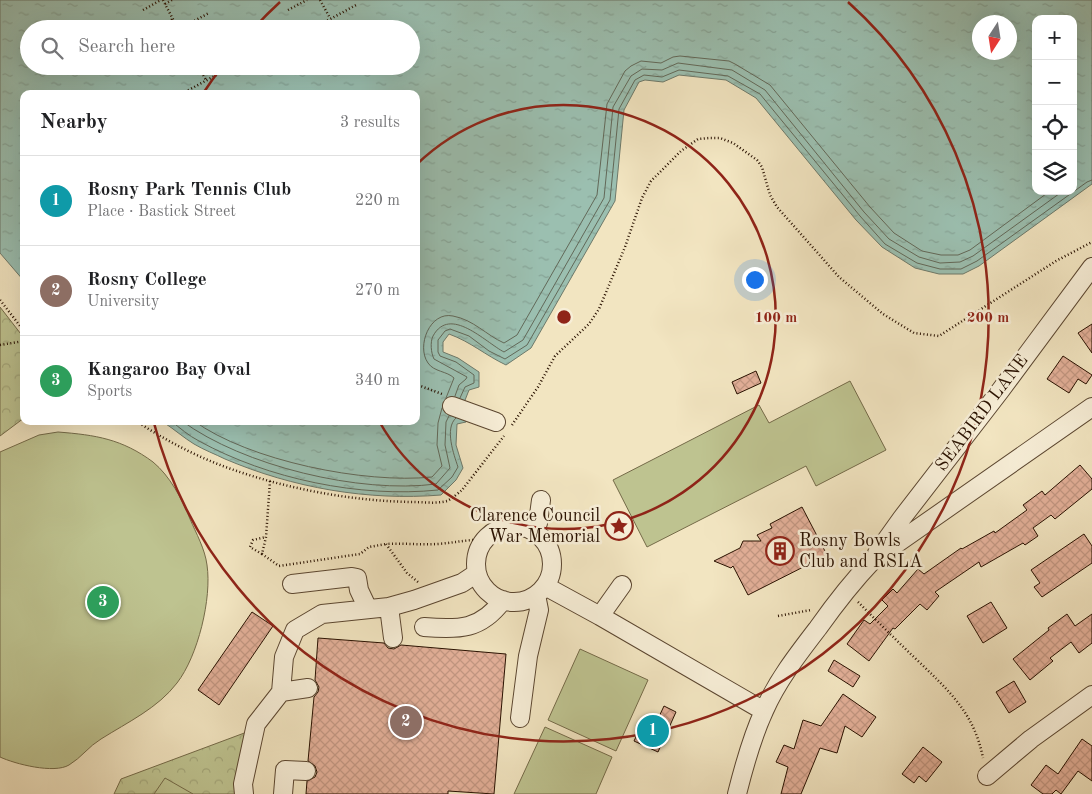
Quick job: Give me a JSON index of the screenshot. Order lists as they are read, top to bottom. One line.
{"streets":{"street":["SEABIRD LANE"]},"places":{"place":["Clarence Council War Memorial"],"building":["Rosny Bowls Club and RSLA"]},"north":"bottom","page":{"map_buttons":["+","−"],"search":"Search here","heading":["Nearby","3 results"],"list":[{"mark":"1","name":"Rosny Park Tennis Club","note":"Place · Bastick Street","value":"220 m"},{"mark":"2","name":"Rosny College","note":"University","value":"270 m"},{"mark":"3","name":"Kangaroo Bay Oval","note":"Sports","value":"340 m"}],"pins":["3","2","1"]},"rings":["100 m","200 m"]}
